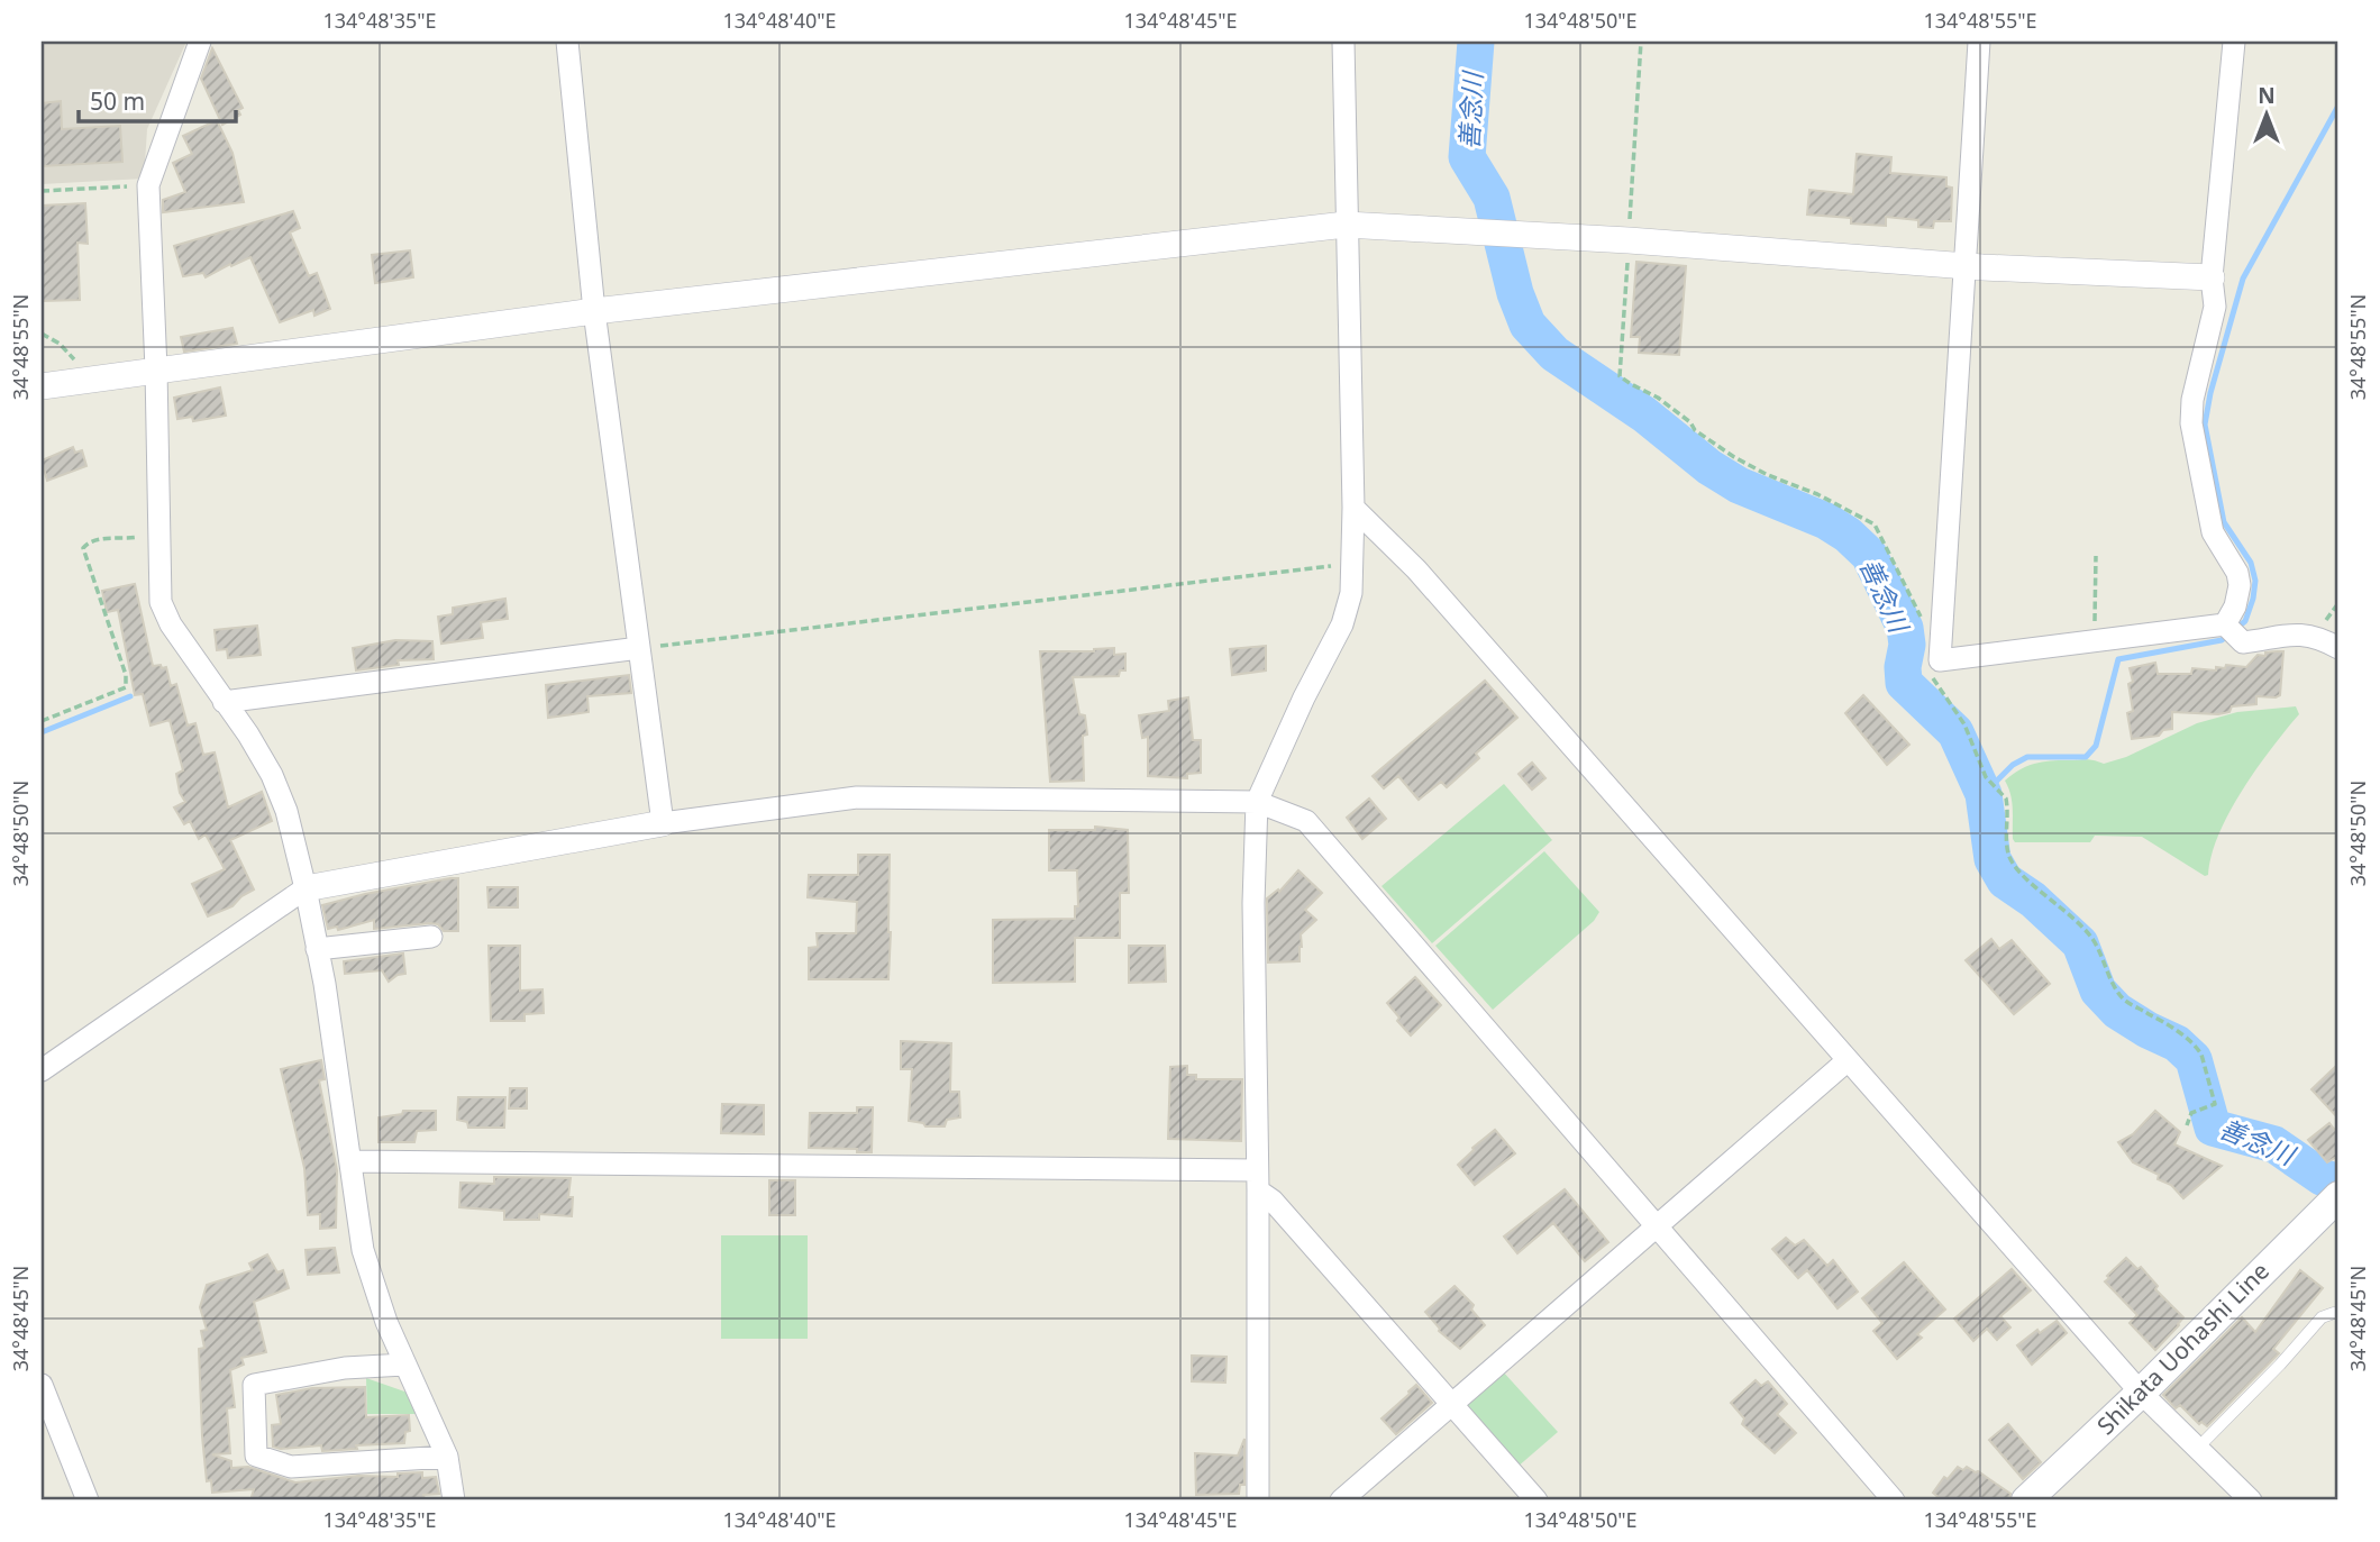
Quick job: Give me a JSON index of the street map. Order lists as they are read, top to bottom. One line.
{"streets":{"main road":["Shikata Uohashi Line"]},"water":["善念川"],"scale_bar":"50 m","north":"top","coordinates":["134°48'35\"E","134°48'40\"E","134°48'45\"E","134°48'50\"E","134°48'55\"E","34°48'55\"N","34°48'50\"N","34°48'45\"N"]}
